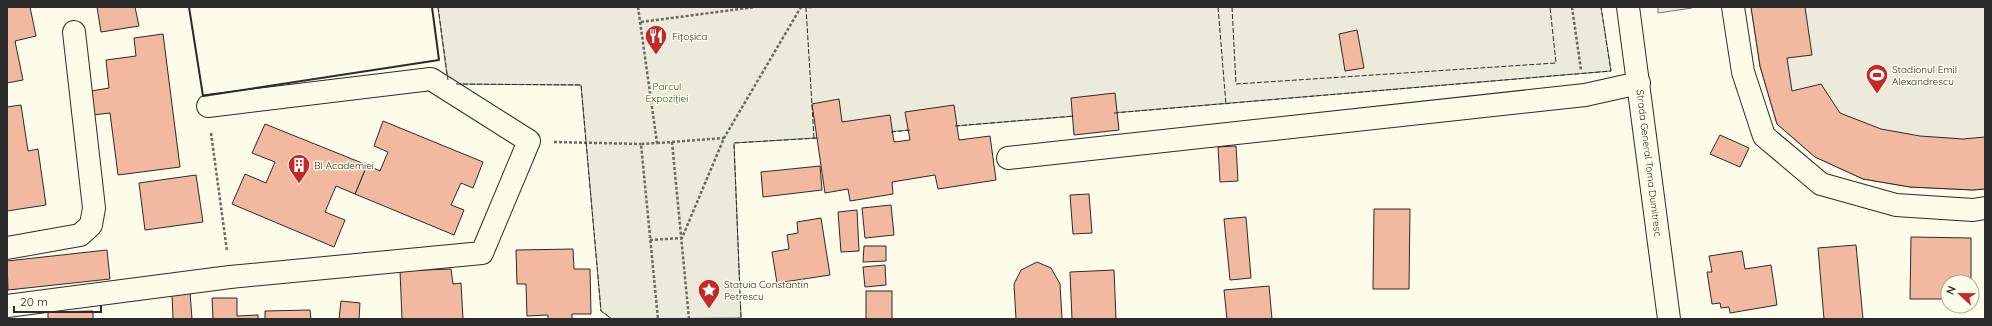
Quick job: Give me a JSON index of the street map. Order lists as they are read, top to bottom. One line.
{"streets":{"street":["Strada General Toma Dumitresc"]},"parks":["Parcul Expoziției"],"places":{"restaurant":["Fițoșica"],"sports":["Stadionul Emil Alexandrescu"],"building":["Bl Academiei"],"place":["Statuia Constantin Petrescu"]},"scale_bar":"20 m","north":"left"}
